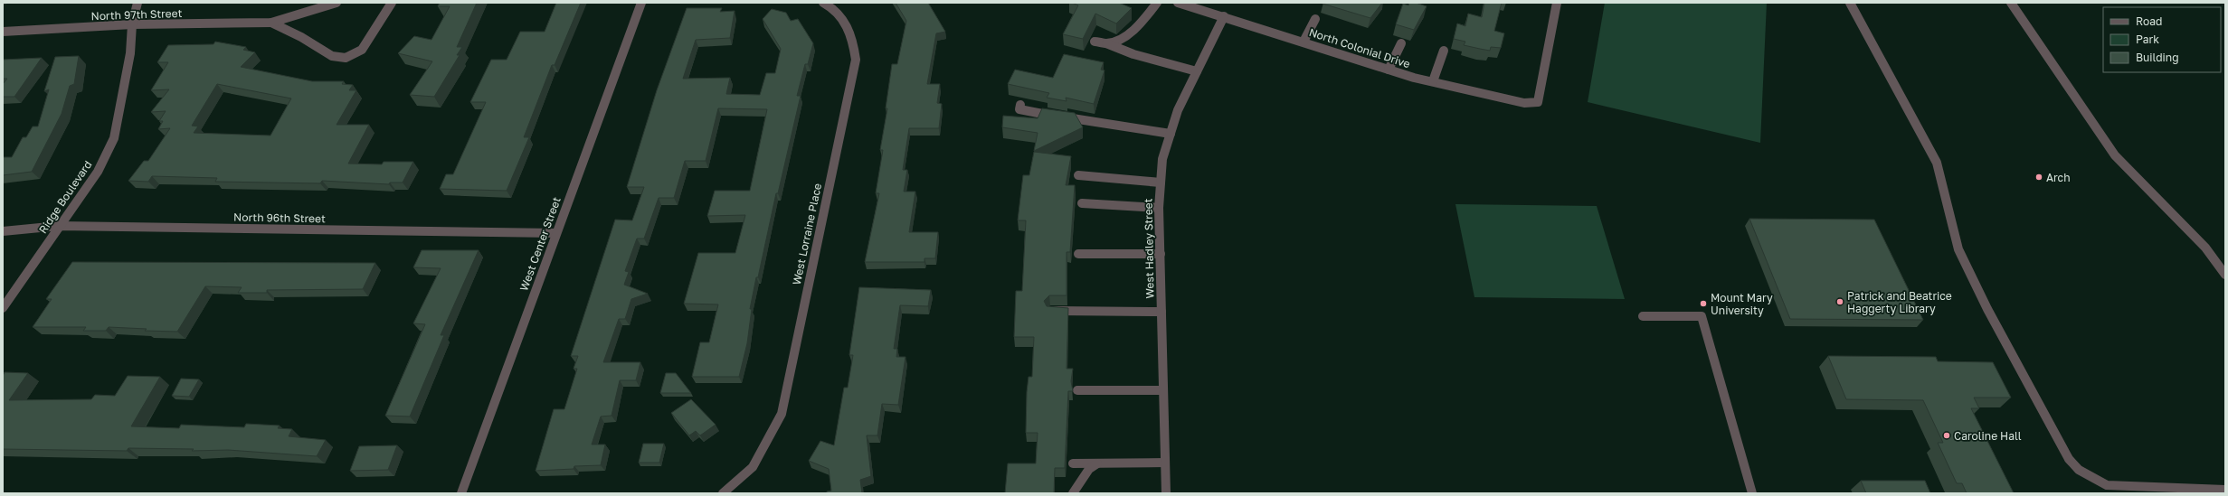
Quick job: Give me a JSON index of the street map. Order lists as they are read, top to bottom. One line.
{"streets":{"street":["North 97th Street","North Colonial Drive","Ridge Boulevard","North 96th Street","West Lorraine Place","West Center Street","West Hadley Street"]},"crossings":[["North 97th Street","Ridge Boulevard"],["North Colonial Drive","West Hadley Street"],["Ridge Boulevard","North 96th Street"],["North 96th Street","West Center Street"]],"places":["Arch","Patrick and Beatrice Haggerty Library","Mount Mary University","Caroline Hall"],"legend":["Road","Park","Building"]}
